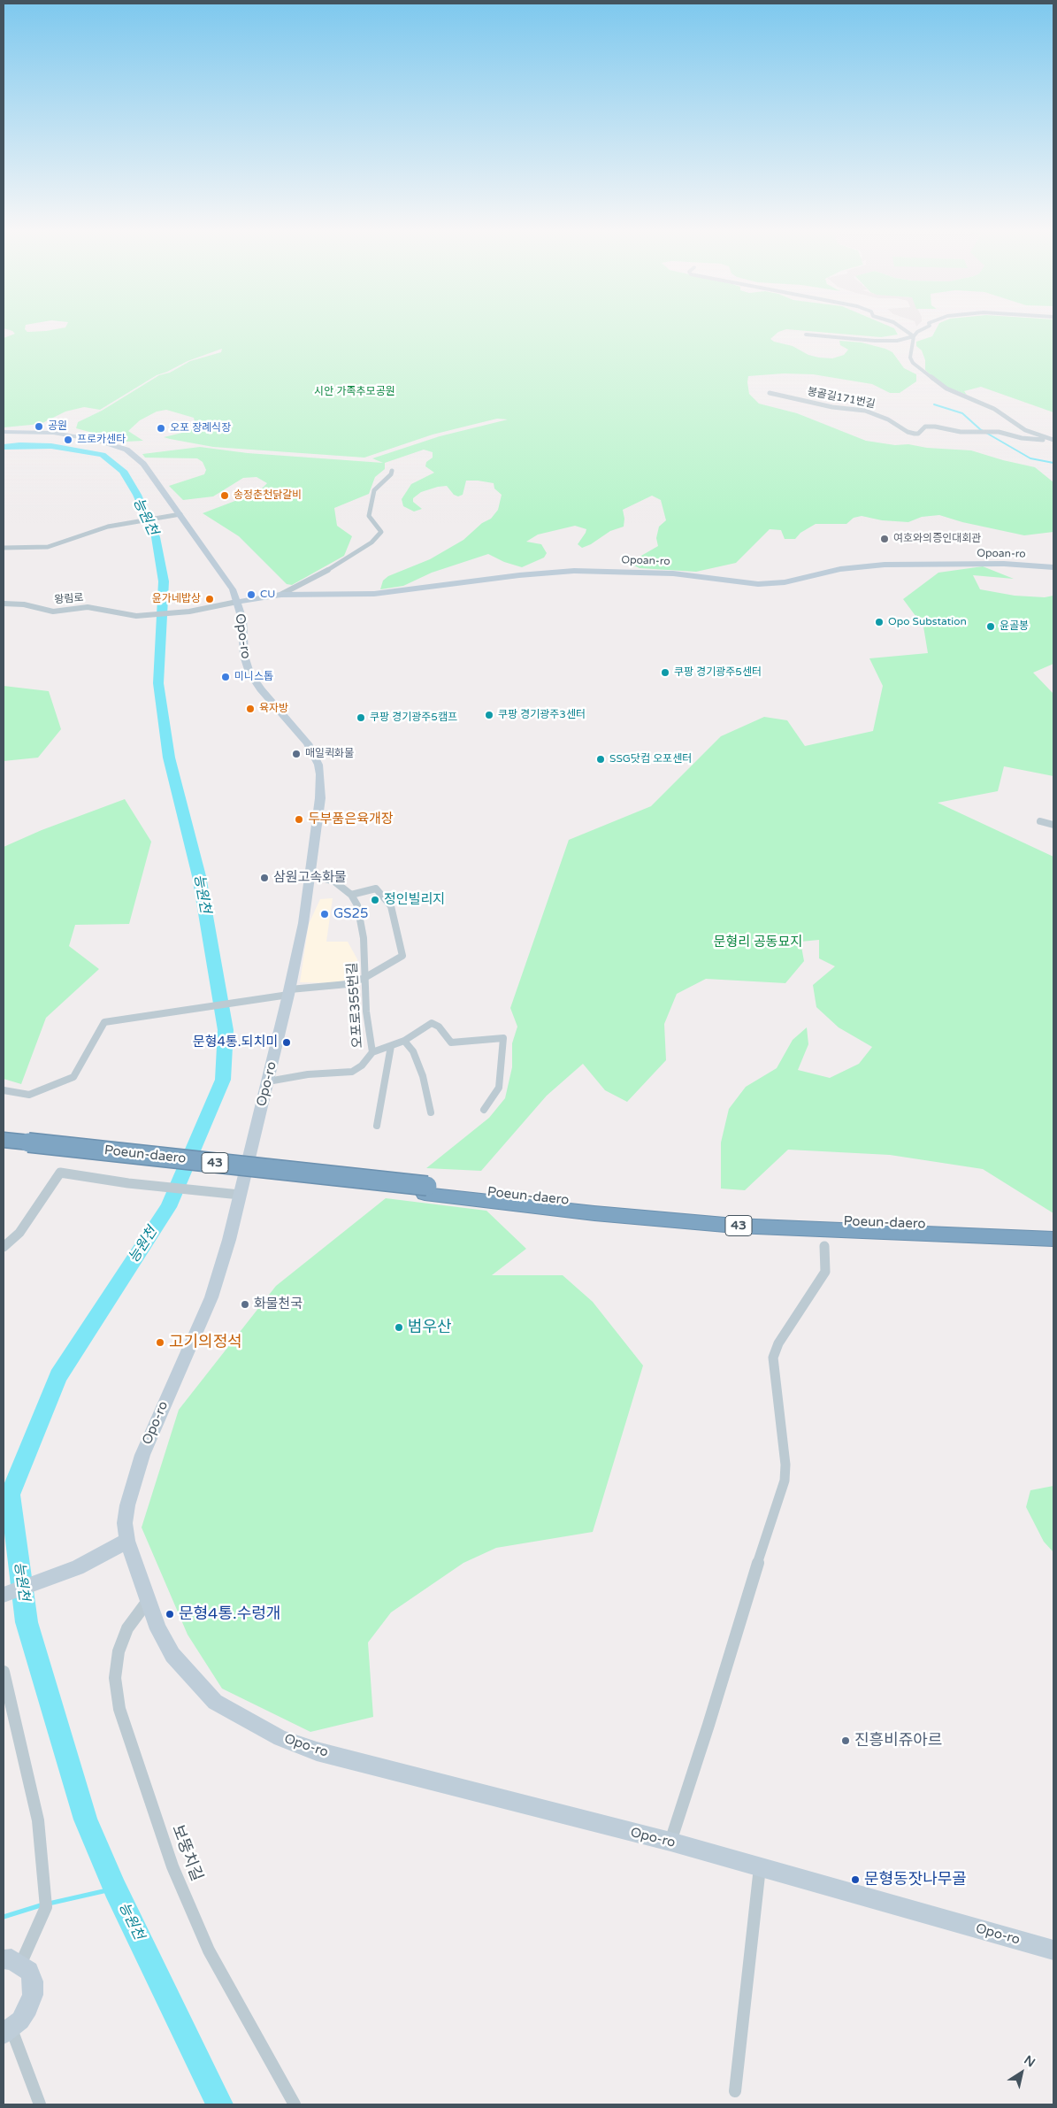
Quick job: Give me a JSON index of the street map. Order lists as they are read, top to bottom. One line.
{"streets":{"highway":["Poeun-daero","43"],"street":["봉골길171번길","Opoan-ro","왕림로","Opo-ro","오포로355번길","보뚱치길"]},"crossings":[["Opoan-ro","왕림로"],["Opoan-ro","Opo-ro"],["왕림로","Opo-ro"],["Opo-ro","오포로355번길"],["Opo-ro","보뚱치길"],["Poeun-daero","43"]],"water":["능원천"],"parks":["시안 가족추모공원","문형리 공동묘지"],"places":["공원","오포 장례식장","프로카센타","송정춘천닭갈비","여호와의증인대회관","CU","윤가네밥상","Opo Substation","윤골봉","쿠팡 경기광주5센터","미니스톱","육자방","쿠팡 경기광주3센터","쿠팡 경기광주5캠프","매일퀵화물","SSG닷컴 오포센터","두부품은육개장","삼원고속화물","정인빌리지","GS25","문형4통.되치미","화물천국","범우산","고기의정석","문형4통.수렁개","진흥비쥬아르","문형동잣나무골"],"north":"top right"}
